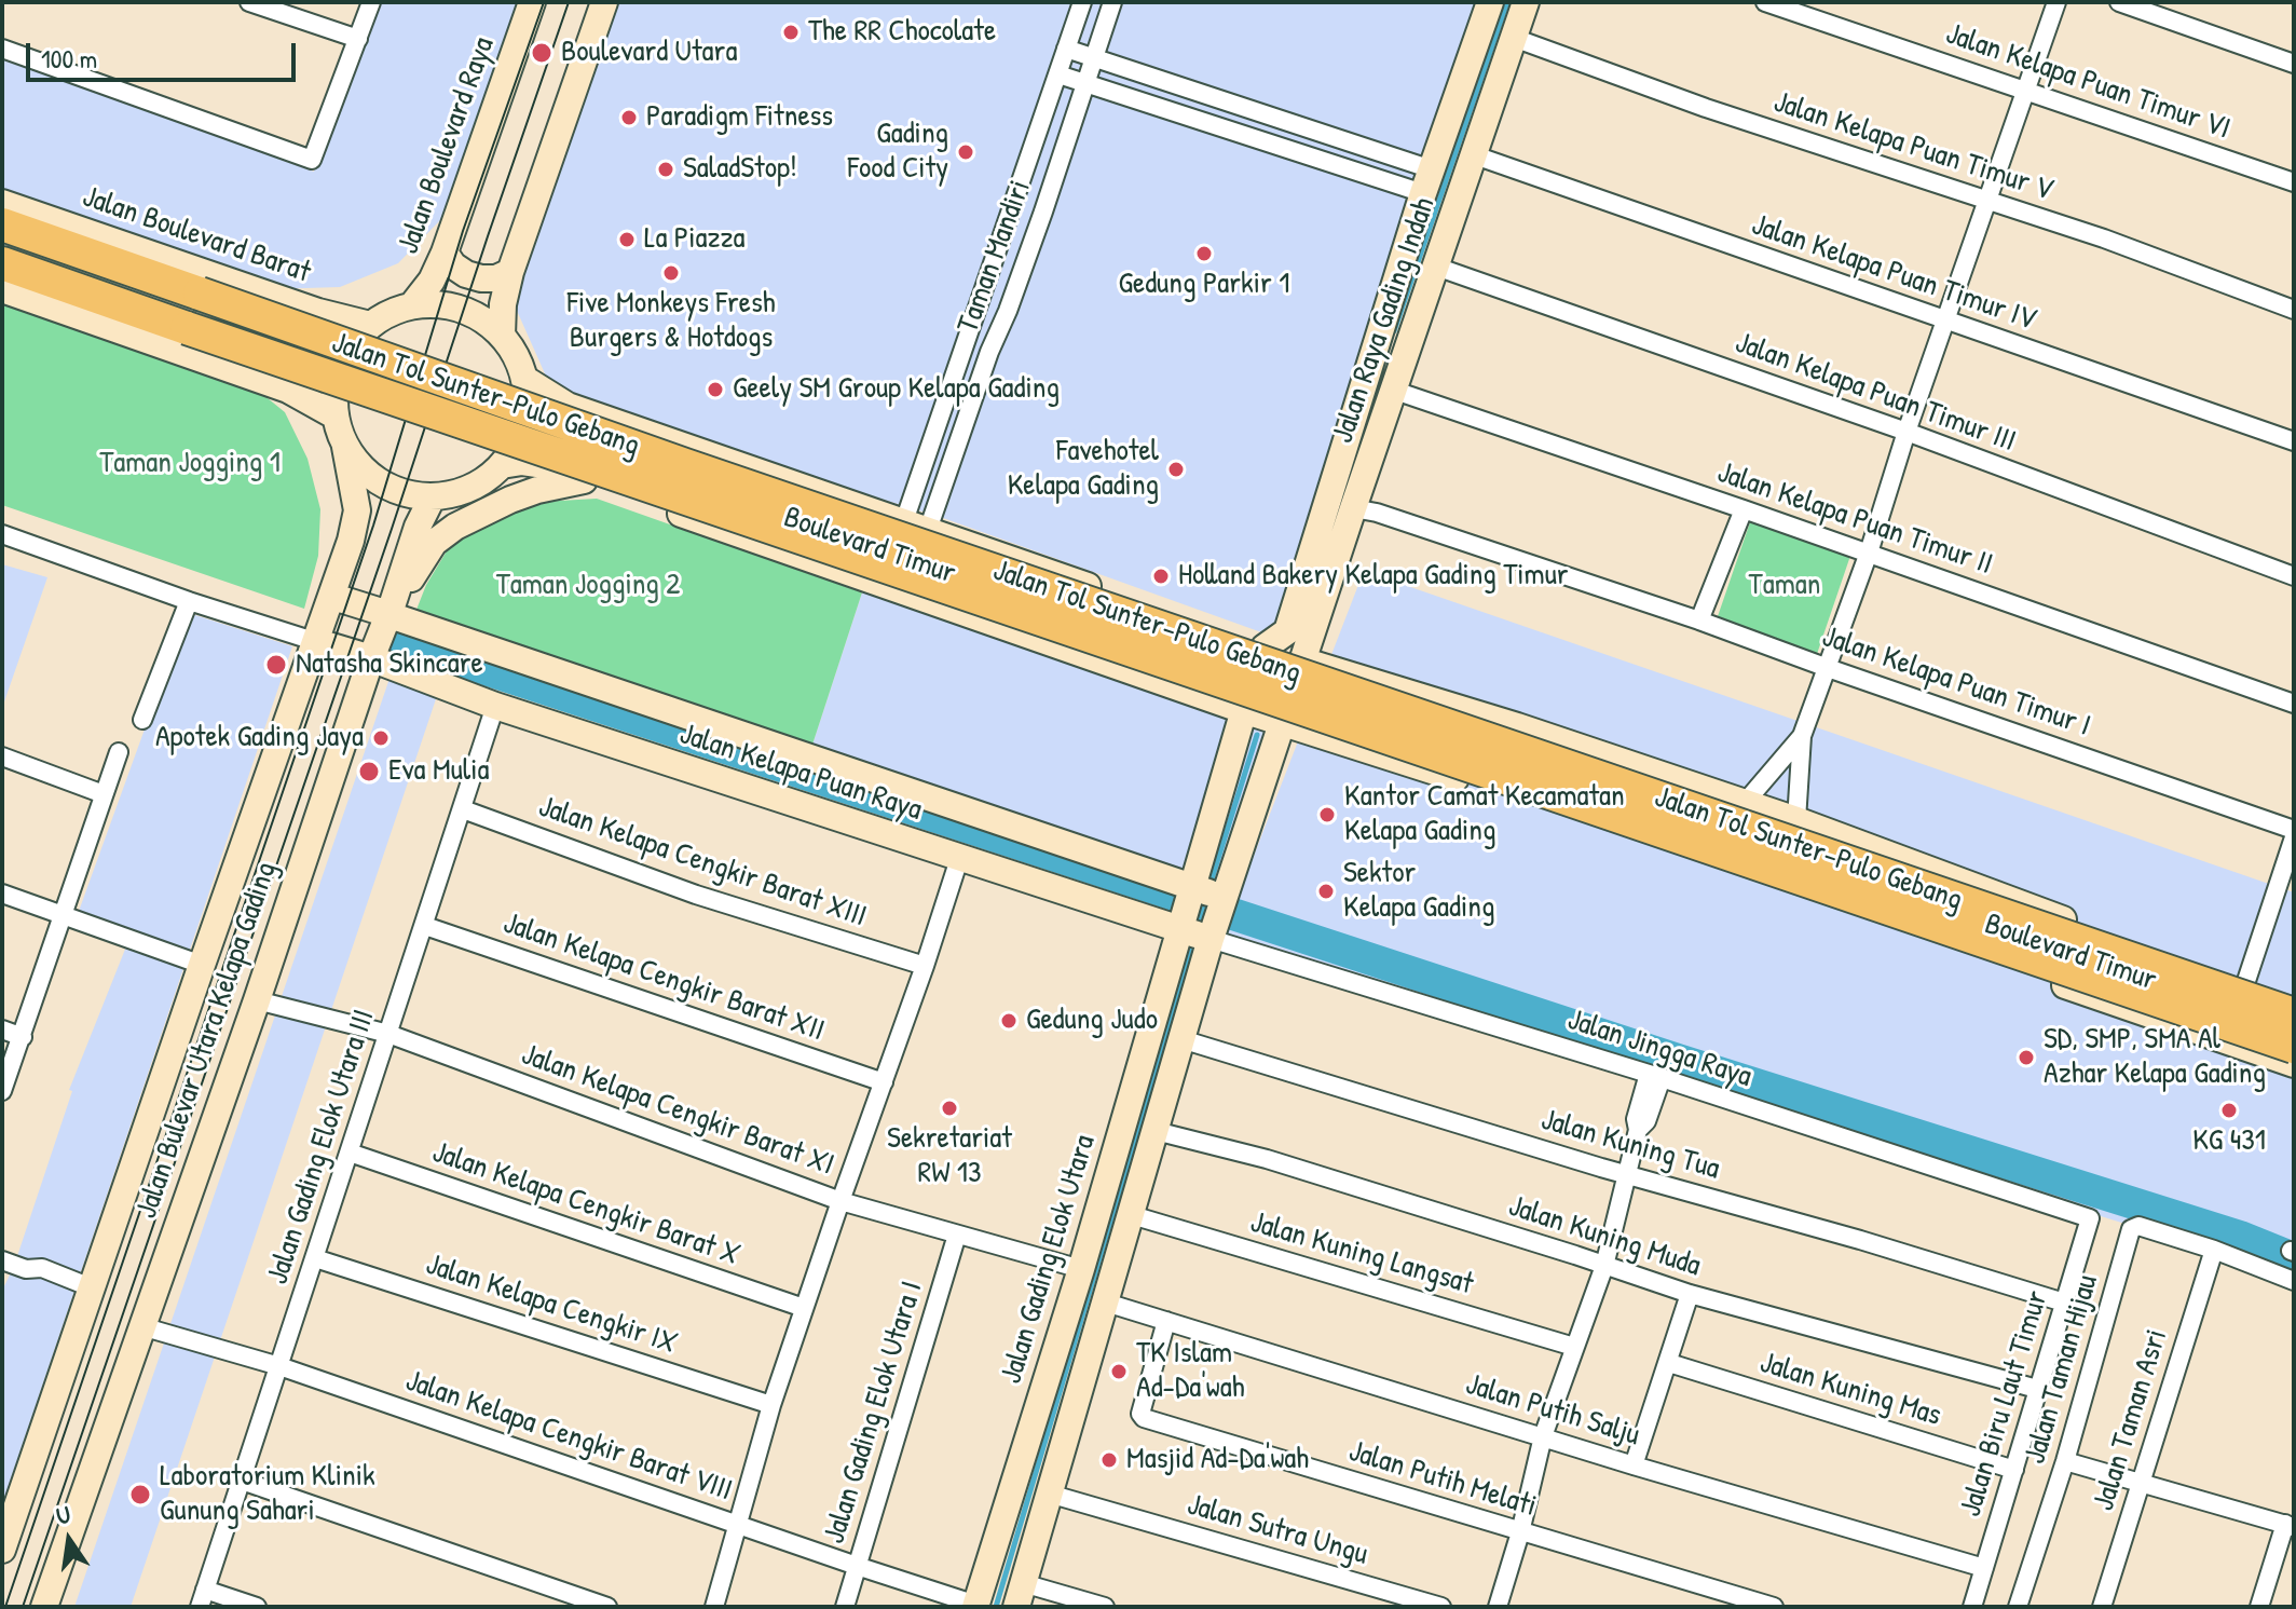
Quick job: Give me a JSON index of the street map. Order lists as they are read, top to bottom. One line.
{"streets":{"highway":["Jalan Tol Sunter–Pulo Gebang"],"main road":["Jalan Boulevard Raya","Jalan Boulevard Barat","Jalan Raya Gading Indah","Boulevard Timur","Jalan Kelapa Puan Raya","Jalan Bulevar Utara Kelapa Gading","Jalan Gading Elok Utara"],"street":["Jalan Kelapa Puan Timur VI","Jalan Kelapa Puan Timur V","Taman Mandiri","Jalan Kelapa Puan Timur IV","Jalan Kelapa Puan Timur III","Jalan Kelapa Puan Timur II","Jalan Kelapa Puan Timur I","Jalan Kelapa Cengkir Barat XIII","Jalan Kelapa Cengkir Barat XII","Jalan Jingga Raya","Jalan Kelapa Cengkir Barat XI","Jalan Kuning Tua","Jalan Gading Elok Utara III","Jalan Kelapa Cengkir Barat X","Jalan Kuning Muda","Jalan Kuning Langsat","Jalan Kelapa Cengkir IX","Jalan Taman Hijau","Jalan Kuning Mas","Jalan Biru Laut Timur","Jalan Putih Salju","Jalan Gading Elok Utara I","Jalan Taman Asri","Jalan Kelapa Cengkir Barat VIII","Jalan Putih Melati","Jalan Sutra Ungu"]},"crossings":[["Jalan Boulevard Raya","Jalan Boulevard Barat"],["Jalan Boulevard Raya","Boulevard Timur"],["Jalan Boulevard Raya","Jalan Bulevar Utara Kelapa Gading"],["Jalan Kelapa Puan Timur V","Jalan Raya Gading Indah"],["Jalan Boulevard Barat","Boulevard Timur"],["Jalan Boulevard Barat","Jalan Bulevar Utara Kelapa Gading"],["Taman Mandiri","Boulevard Timur"],["Jalan Kelapa Puan Timur IV","Jalan Raya Gading Indah"],["Jalan Raya Gading Indah","Jalan Kelapa Puan Timur III"],["Jalan Raya Gading Indah","Jalan Kelapa Puan Timur II"],["Jalan Raya Gading Indah","Boulevard Timur"],["Jalan Raya Gading Indah","Jalan Kelapa Puan Timur I"],["Jalan Raya Gading Indah","Jalan Gading Elok Utara"],["Boulevard Timur","Jalan Bulevar Utara Kelapa Gading"],["Boulevard Timur","Jalan Gading Elok Utara"],["Jalan Kelapa Puan Raya","Jalan Bulevar Utara Kelapa Gading"],["Jalan Kelapa Puan Raya","Jalan Jingga Raya"],["Jalan Kelapa Puan Raya","Jalan Gading Elok Utara III"],["Jalan Kelapa Puan Raya","Jalan Gading Elok Utara"],["Jalan Kelapa Cengkir Barat XIII","Jalan Gading Elok Utara III"],["Jalan Kelapa Cengkir Barat XII","Jalan Gading Elok Utara III"],["Jalan Bulevar Utara Kelapa Gading","Jalan Kelapa Cengkir Barat XI"],["Jalan Bulevar Utara Kelapa Gading","Jalan Kelapa Cengkir Barat VIII"],["Jalan Jingga Raya","Jalan Gading Elok Utara"],["Jalan Jingga Raya","Jalan Biru Laut Timur"],["Jalan Kelapa Cengkir Barat XI","Jalan Gading Elok Utara III"],["Jalan Kelapa Cengkir Barat XI","Jalan Gading Elok Utara"],["Jalan Kelapa Cengkir Barat XI","Jalan Gading Elok Utara I"],["Jalan Kuning Tua","Jalan Biru Laut Timur"],["Jalan Gading Elok Utara III","Jalan Kelapa Cengkir Barat X"],["Jalan Gading Elok Utara III","Jalan Kelapa Cengkir IX"],["Jalan Gading Elok Utara III","Jalan Kelapa Cengkir Barat VIII"],["Jalan Kuning Muda","Jalan Biru Laut Timur"],["Jalan Gading Elok Utara","Jalan Kelapa Cengkir Barat VIII"],["Jalan Taman Hijau","Jalan Taman Asri"],["Jalan Kuning Mas","Jalan Biru Laut Timur"],["Jalan Biru Laut Timur","Jalan Putih Salju"],["Jalan Putih Salju","Jalan Putih Melati"],["Jalan Gading Elok Utara I","Jalan Kelapa Cengkir Barat VIII"]],"parks":["Taman Jogging 1","Taman Jogging 2","Taman"],"places":["The RR Chocolate","Boulevard Utara","Paradigm Fitness","Gading Food City","SaladStop!","La Piazza","Gedung Parkir 1","Five Monkeys Fresh Burgers & Hotdogs","Geely SM Group Kelapa Gading","Favehotel Kelapa Gading","Holland Bakery Kelapa Gading Timur","Natasha Skincare","Apotek Gading Jaya","Eva Mulia","Kantor Camat Kecamatan Kelapa Gading","Sektor Kelapa Gading","Gedung Judo","SD, SMP, SMA Al Azhar Kelapa Gading","Sekretariat RW 13","KG 431","TK Islam Ad-Da'wah","Masjid Ad-Da'wah","Laboratorium Klinik Gunung Sahari"],"scale_bar":"100 m","north":"top"}
